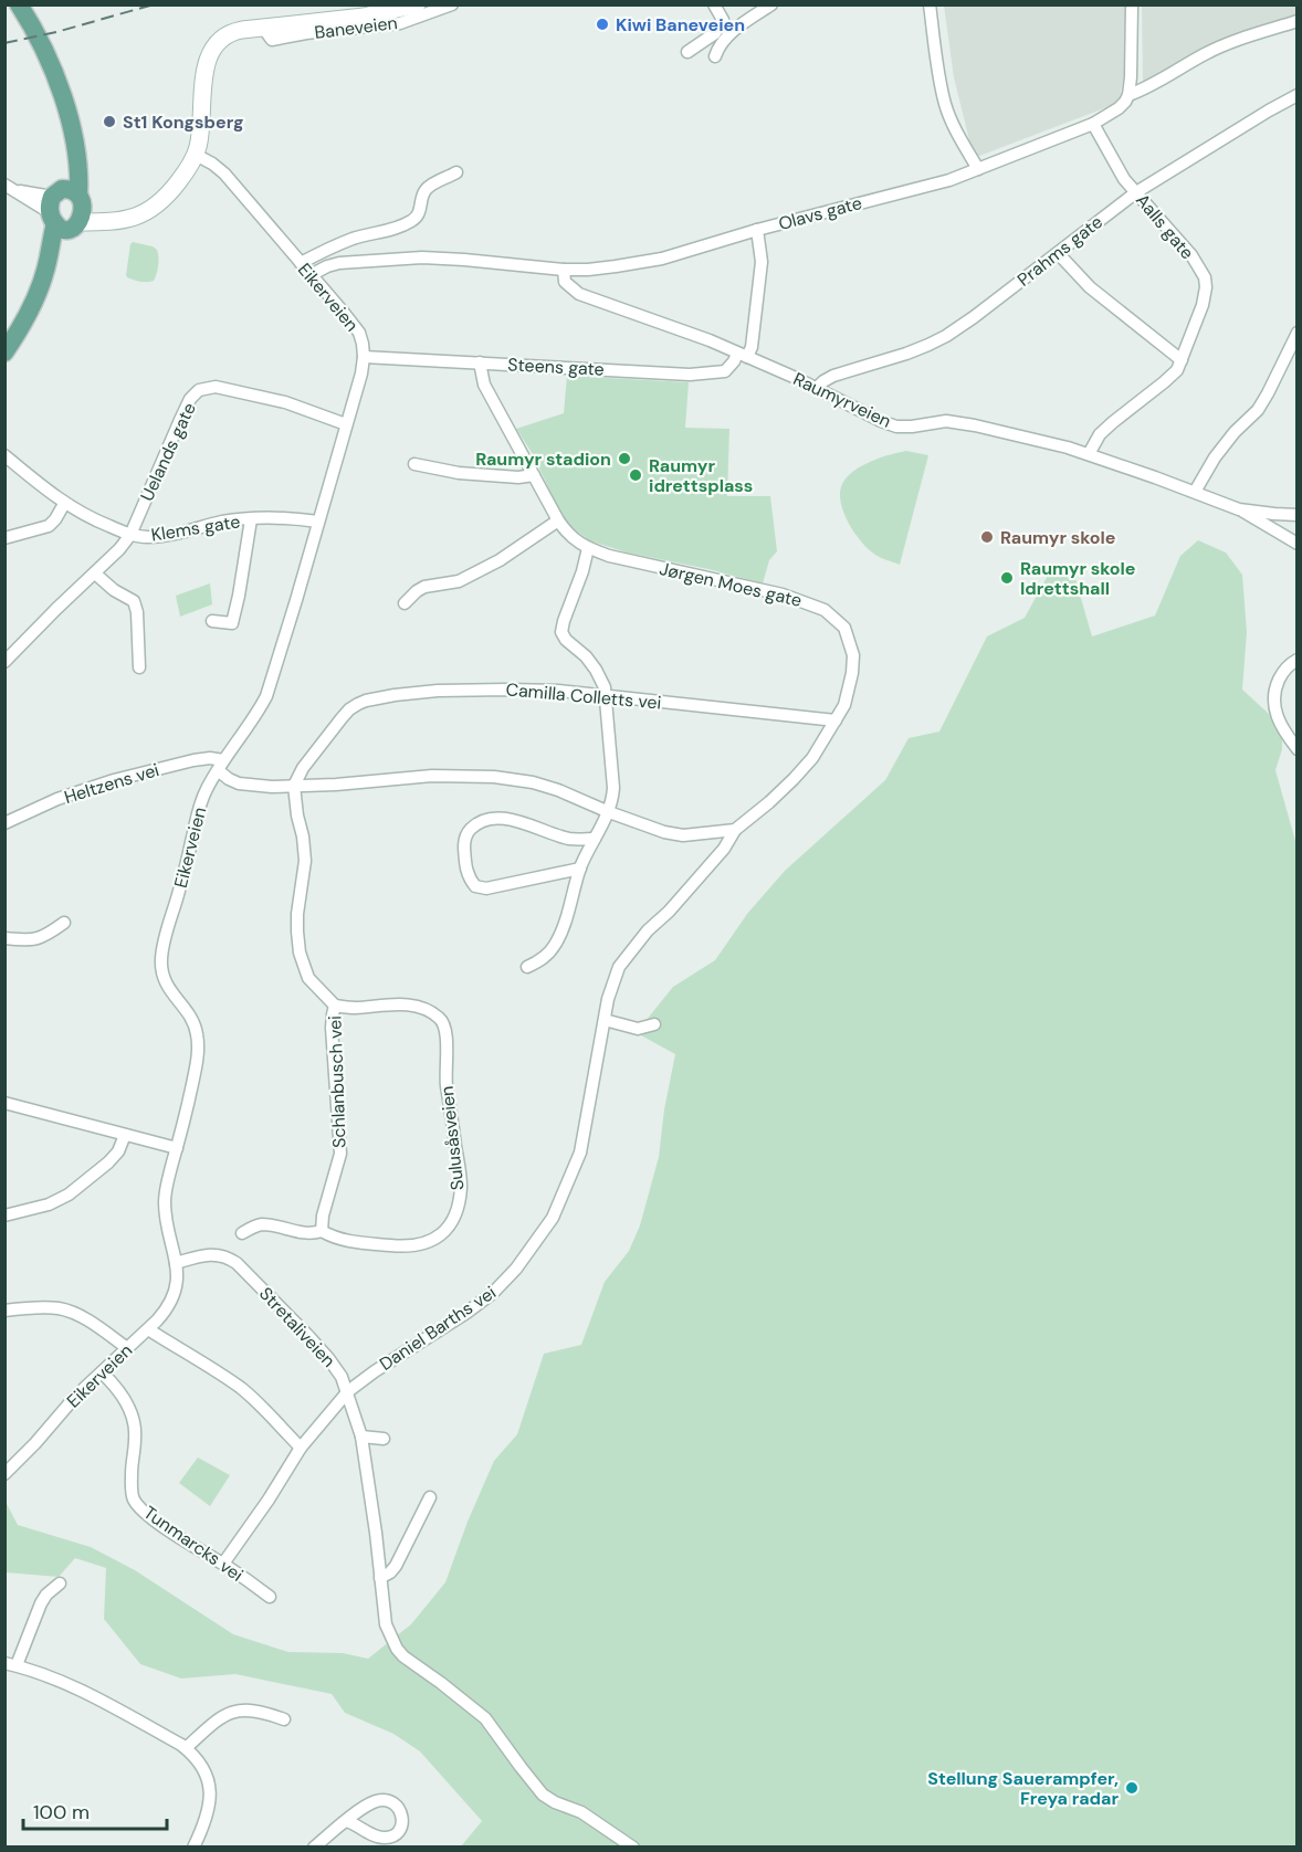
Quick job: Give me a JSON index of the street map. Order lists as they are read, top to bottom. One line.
{"streets":{"main road":["Baneveien"],"street":["Olavs gate","Aalls gate","Prahms gate","Eikerveien","Steens gate","Raumyrveien","Uelands gate","Klems gate","Jørgen Moes gate","Camilla Colletts vei","Heltzens vei","Schlanbusch vei","Sulusåsveien","Stretaliveien","Daniel Barths vei","Tunmarcks vei"]},"crossings":[["Baneveien","Eikerveien"],["Olavs gate","Aalls gate"],["Olavs gate","Eikerveien"],["Olavs gate","Raumyrveien"],["Aalls gate","Prahms gate"],["Aalls gate","Raumyrveien"],["Prahms gate","Raumyrveien"],["Eikerveien","Steens gate"],["Eikerveien","Uelands gate"],["Eikerveien","Klems gate"],["Eikerveien","Heltzens vei"],["Eikerveien","Stretaliveien"],["Eikerveien","Tunmarcks vei"],["Steens gate","Raumyrveien"],["Steens gate","Jørgen Moes gate"],["Uelands gate","Klems gate"],["Jørgen Moes gate","Camilla Colletts vei"],["Jørgen Moes gate","Daniel Barths vei"],["Camilla Colletts vei","Schlanbusch vei"],["Schlanbusch vei","Sulusåsveien"],["Stretaliveien","Daniel Barths vei"],["Daniel Barths vei","Tunmarcks vei"]],"places":["Kiwi Baneveien","St1 Kongsberg","Raumyr stadion","Raumyr idrettsplass","Raumyr skole","Raumyr skole Idrettshall","Stellung Sauerampfer, Freya radar"],"scale_bar":"100 m"}
